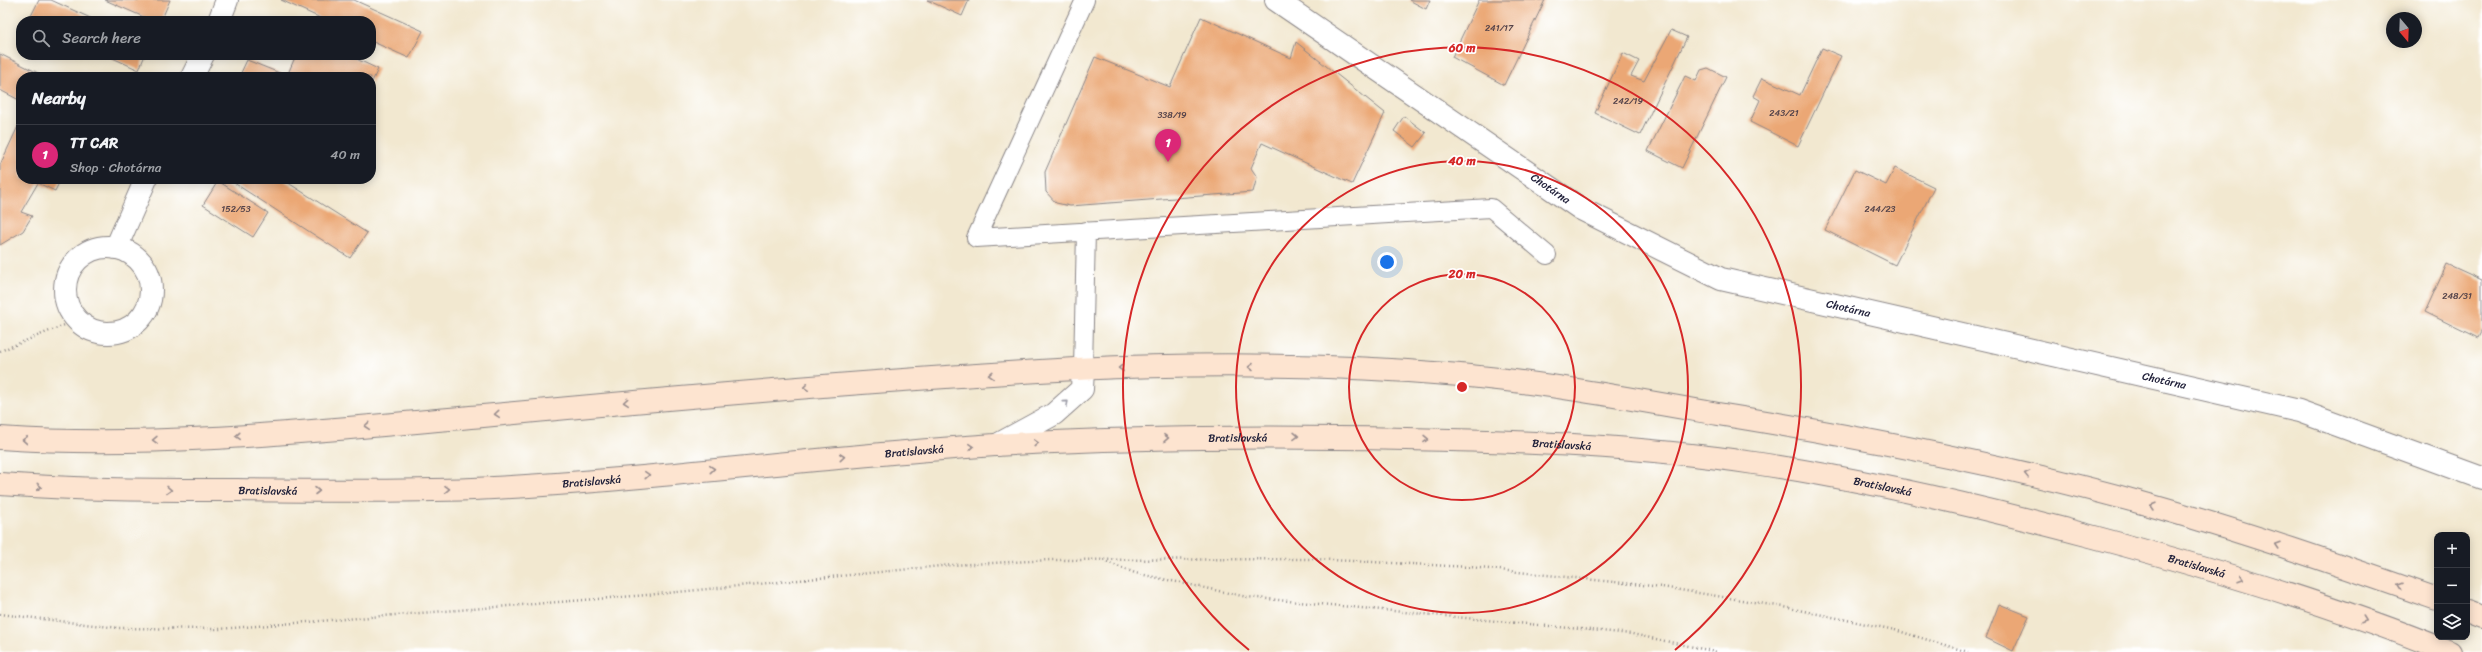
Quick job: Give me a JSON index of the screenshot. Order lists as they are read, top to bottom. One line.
{"streets":{"main road":["Bratislavská"],"street":["Chotárna"]},"house_numbers":["241/17","242/19","243/21","338/19","152/53","244/23","248/31"],"north":"bottom","page":{"search":"Search here","heading":"Nearby","list":[{"mark":"1","name":"TT CAR","note":"Shop · Chotárna","value":"40 m"}],"pins":"1","map_buttons":["+","−"]},"rings":["60 m","40 m","20 m"]}
